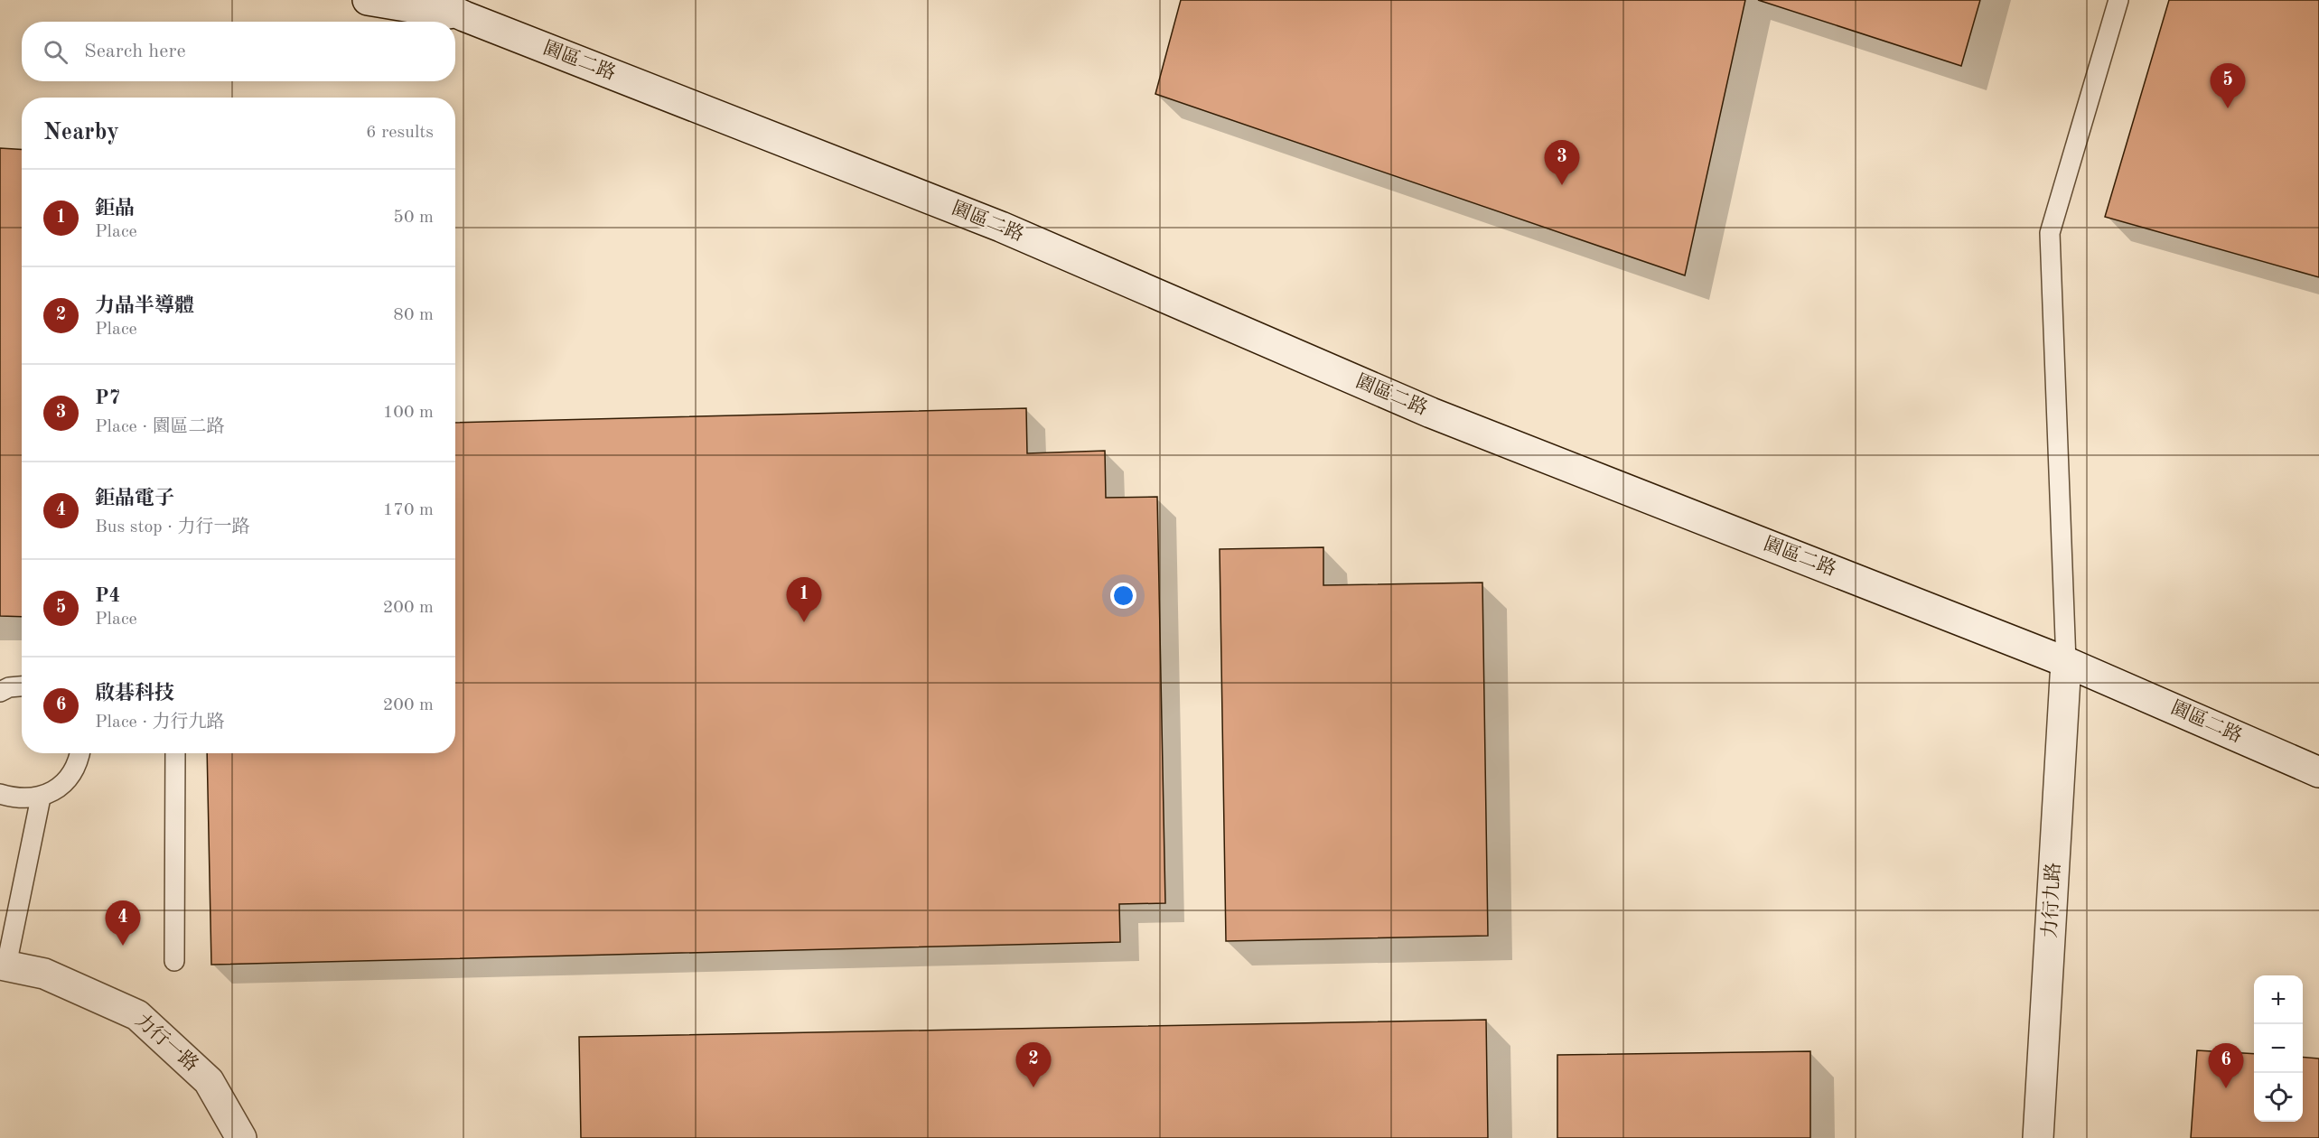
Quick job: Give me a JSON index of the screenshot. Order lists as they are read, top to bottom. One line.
{"streets":{"street":["園區二路","力行九路","力行一路"]},"crossings":[["園區二路","力行九路"]],"page":{"search":"Search here","pins":["5","3","1","4","2","6"],"heading":["Nearby","6 results"],"list":[{"mark":"1","name":"鉅晶","note":"Place","value":"50 m"},{"mark":"2","name":"力晶半導體","note":"Place","value":"80 m"},{"mark":"3","name":"P7","note":"Place · 園區二路","value":"100 m"},{"mark":"4","name":"鉅晶電子","note":"Bus stop · 力行一路","value":"170 m"},{"mark":"5","name":"P4","note":"Place","value":"200 m"},{"mark":"6","name":"啟碁科技","note":"Place · 力行九路","value":"200 m"}],"map_buttons":["+","−"]}}
